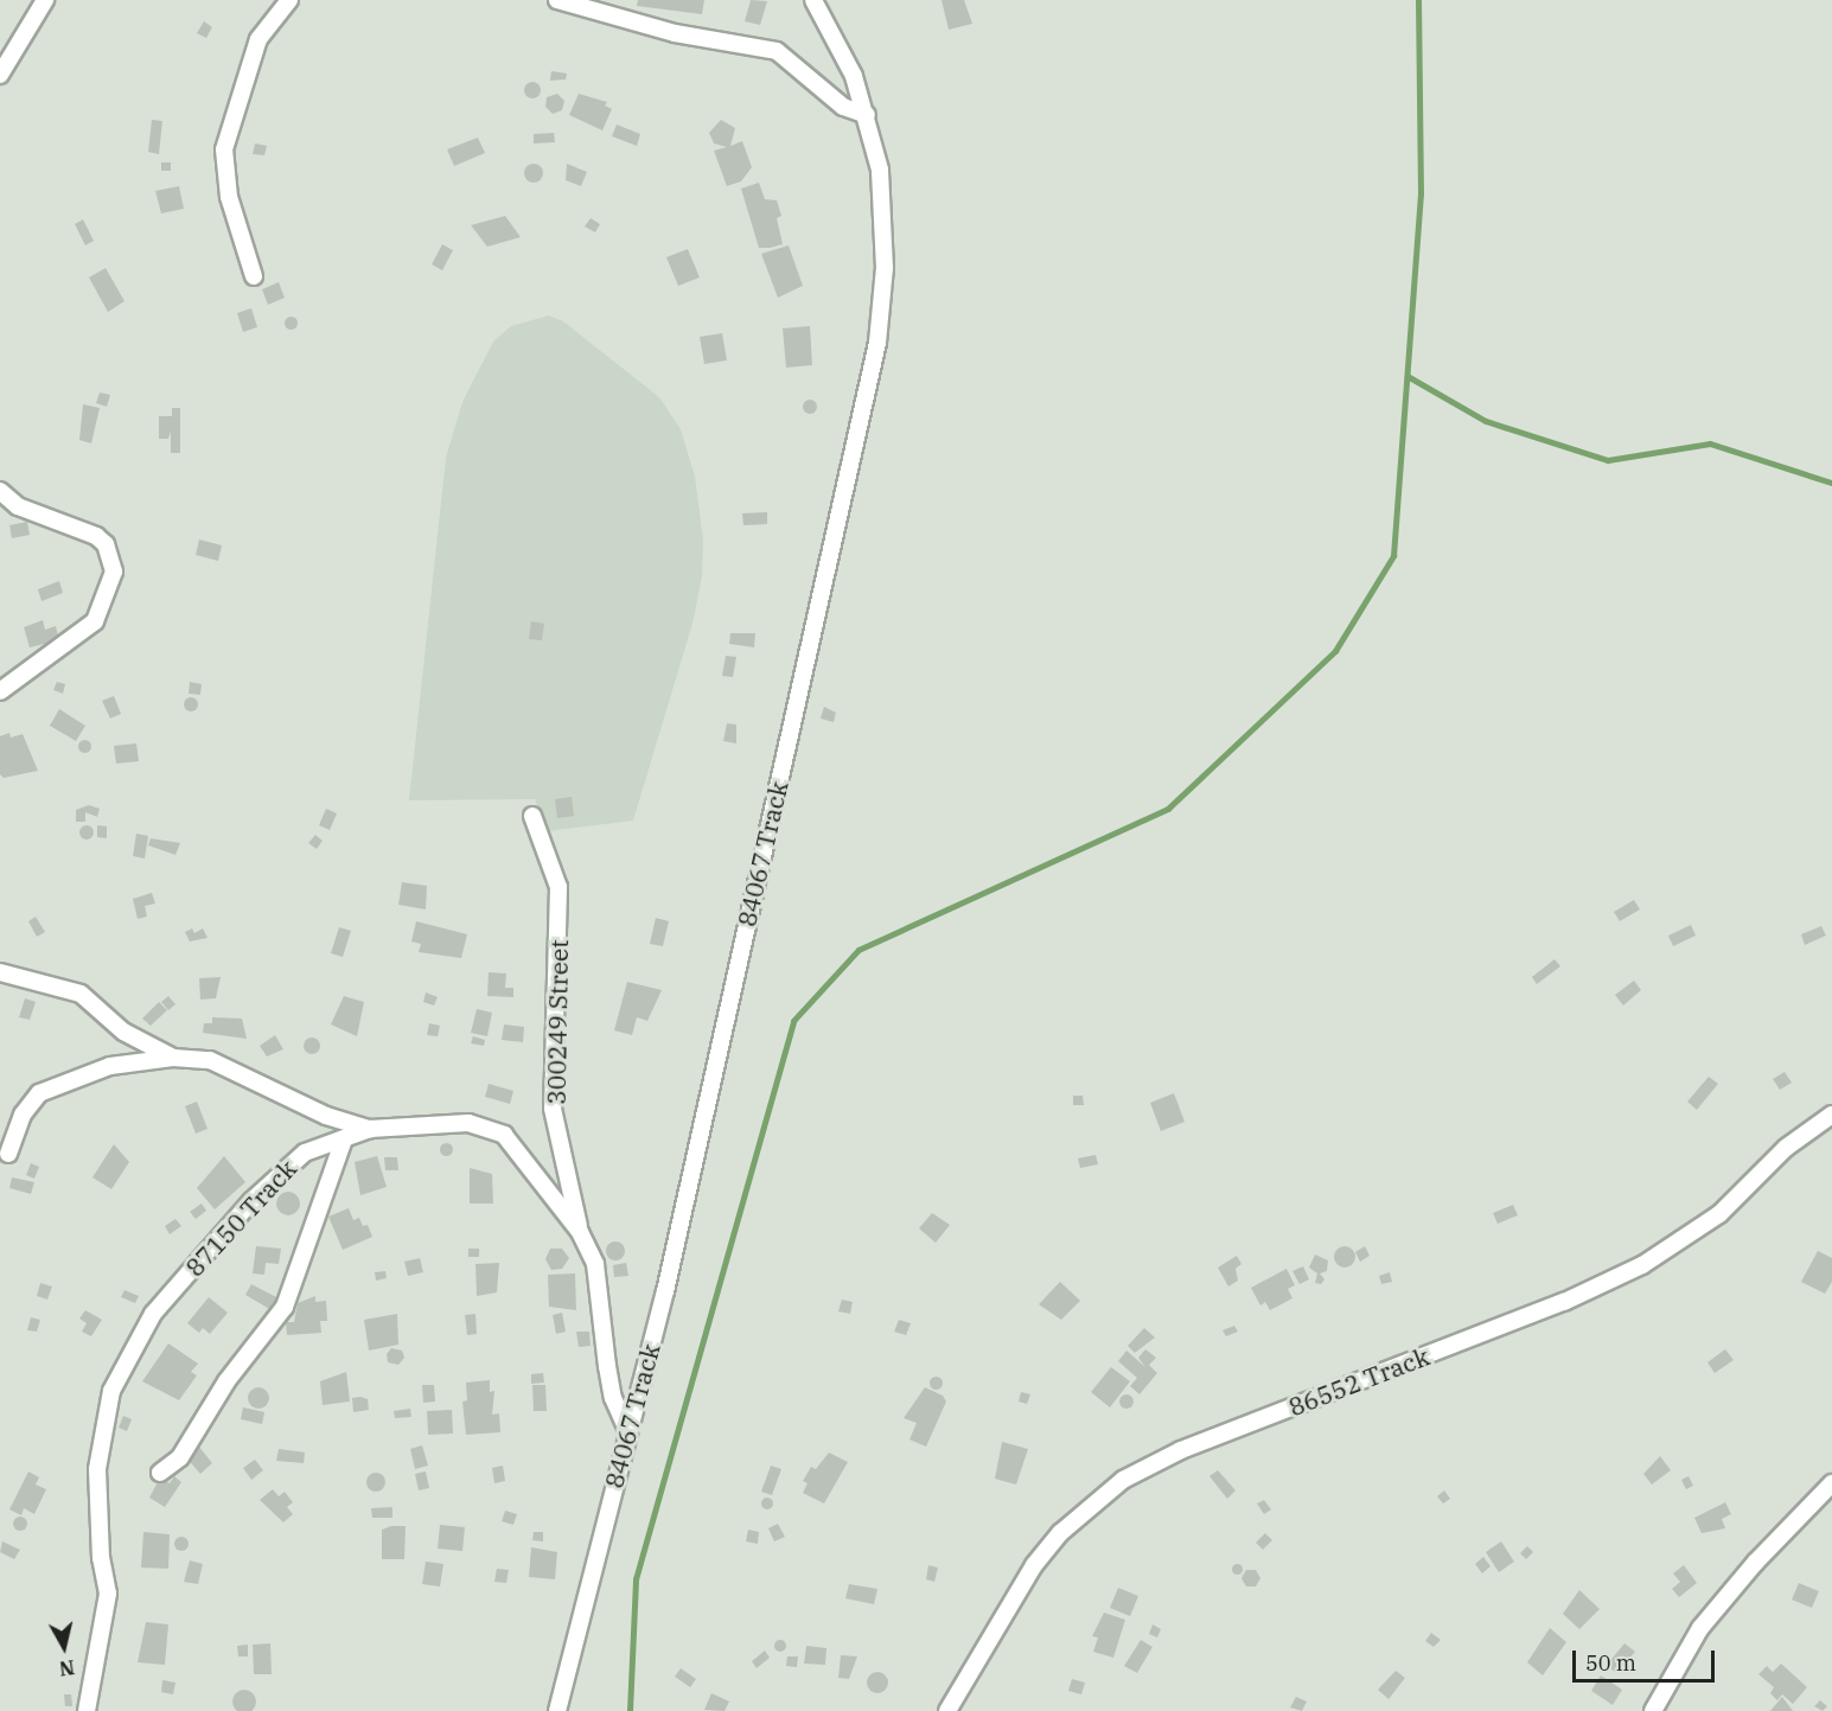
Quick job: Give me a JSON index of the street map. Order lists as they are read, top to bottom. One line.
{"streets":{"street":["84067 Track","300249 Street","87150 Track","86552 Track"]},"crossings":[["84067 Track","87150 Track"],["300249 Street","87150 Track"]],"scale_bar":"50 m","north":"bottom"}
